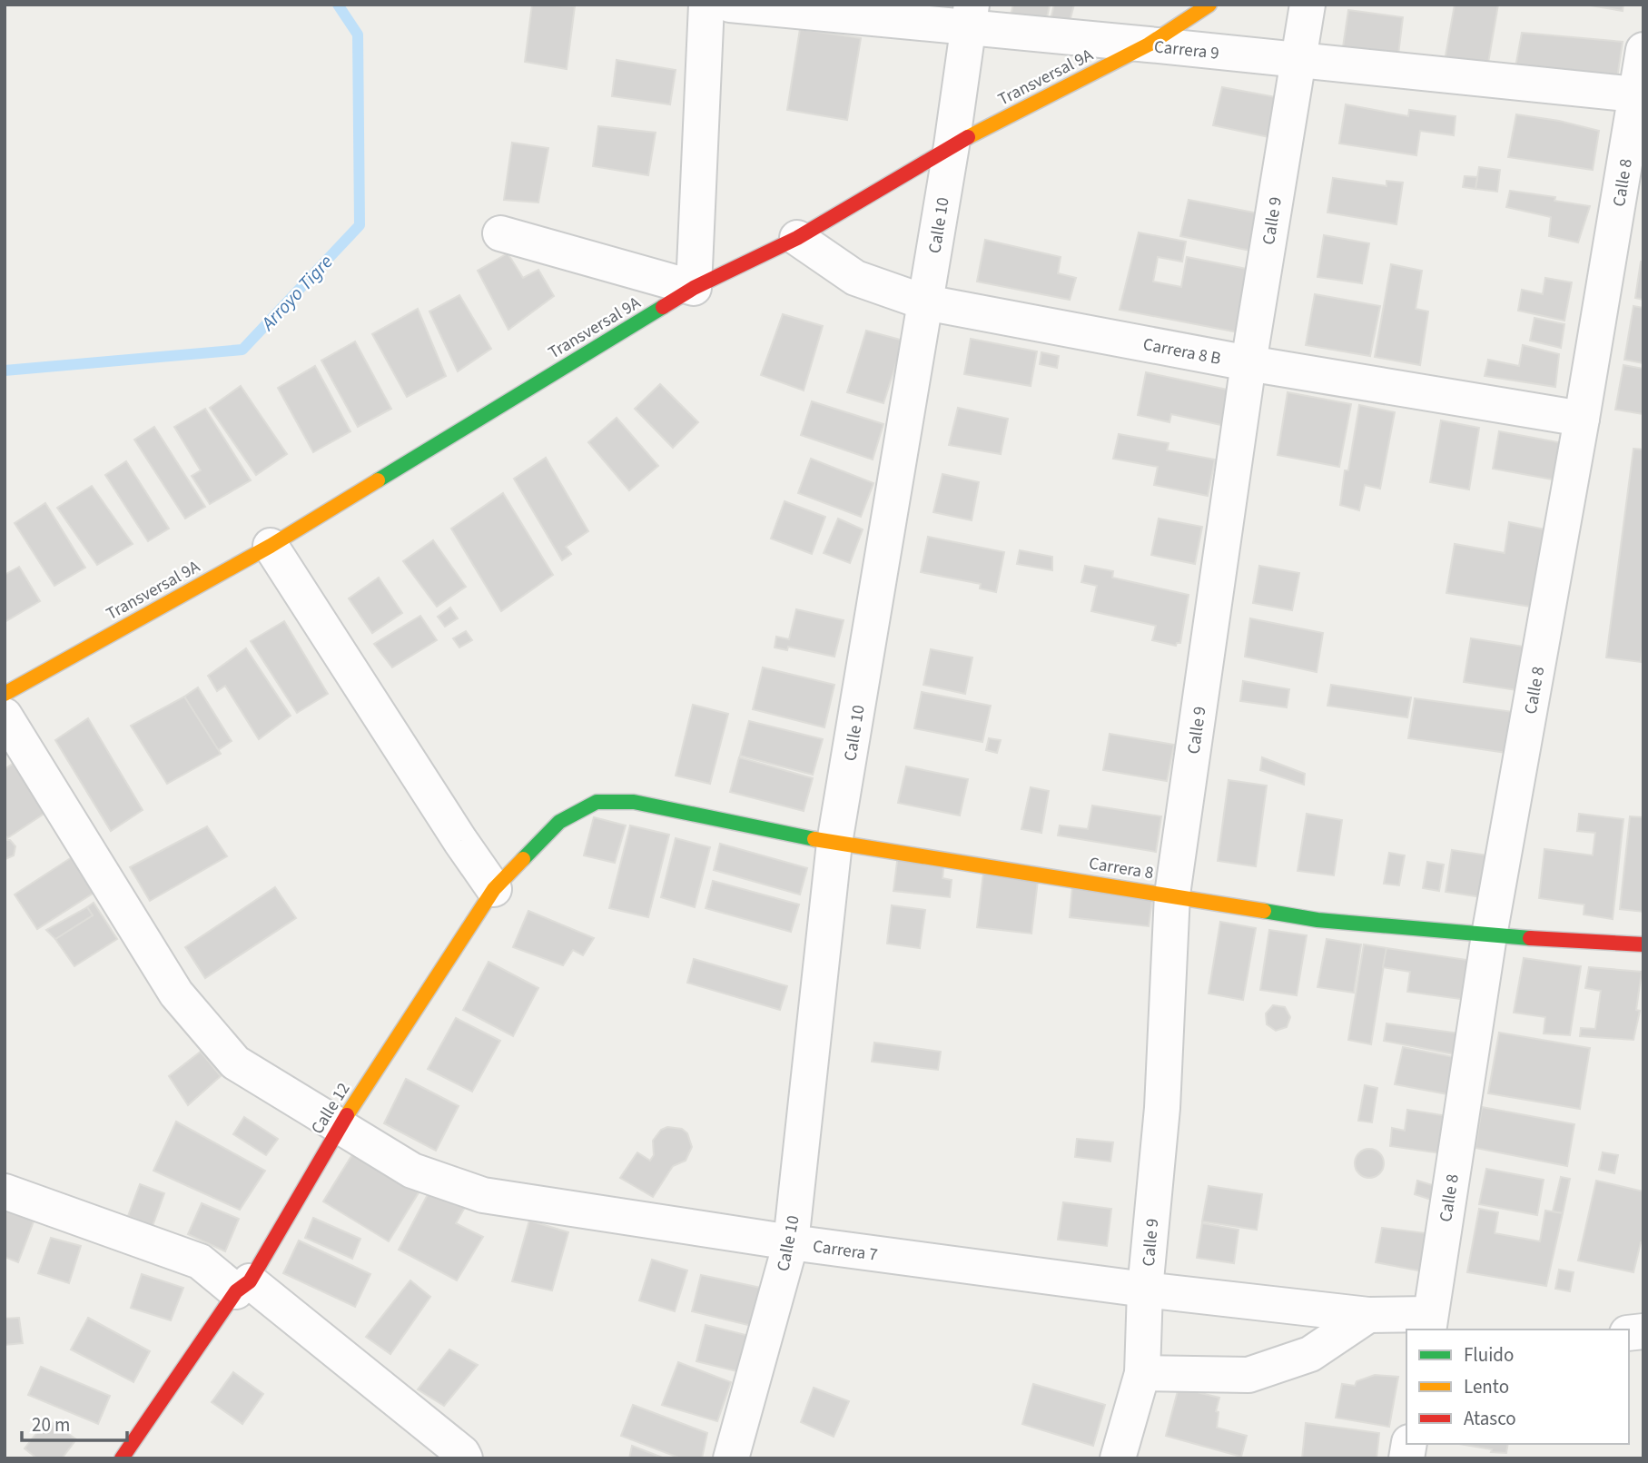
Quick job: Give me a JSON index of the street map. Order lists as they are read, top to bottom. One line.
{"streets":{"street":["Carrera 9","Transversal 9A","Calle 8","Calle 9","Calle 10","Carrera 8 B","Carrera 8","Calle 12","Carrera 7"]},"crossings":[["Carrera 9","Transversal 9A"],["Carrera 9","Calle 8"],["Carrera 9","Calle 9"],["Carrera 9","Calle 10"],["Transversal 9A","Calle 10"],["Transversal 9A","Carrera 8 B"],["Calle 8","Carrera 8 B"],["Calle 8","Carrera 8"],["Calle 8","Carrera 7"],["Calle 9","Carrera 8 B"],["Calle 9","Carrera 8"],["Calle 9","Carrera 7"],["Calle 10","Carrera 8 B"],["Calle 10","Carrera 8"],["Calle 10","Carrera 7"],["Carrera 8","Calle 12"],["Calle 12","Carrera 7"]],"water":["Arroyo Tigre"],"legend":["Fluido","Lento","Atasco"],"scale_bar":"20 m"}
